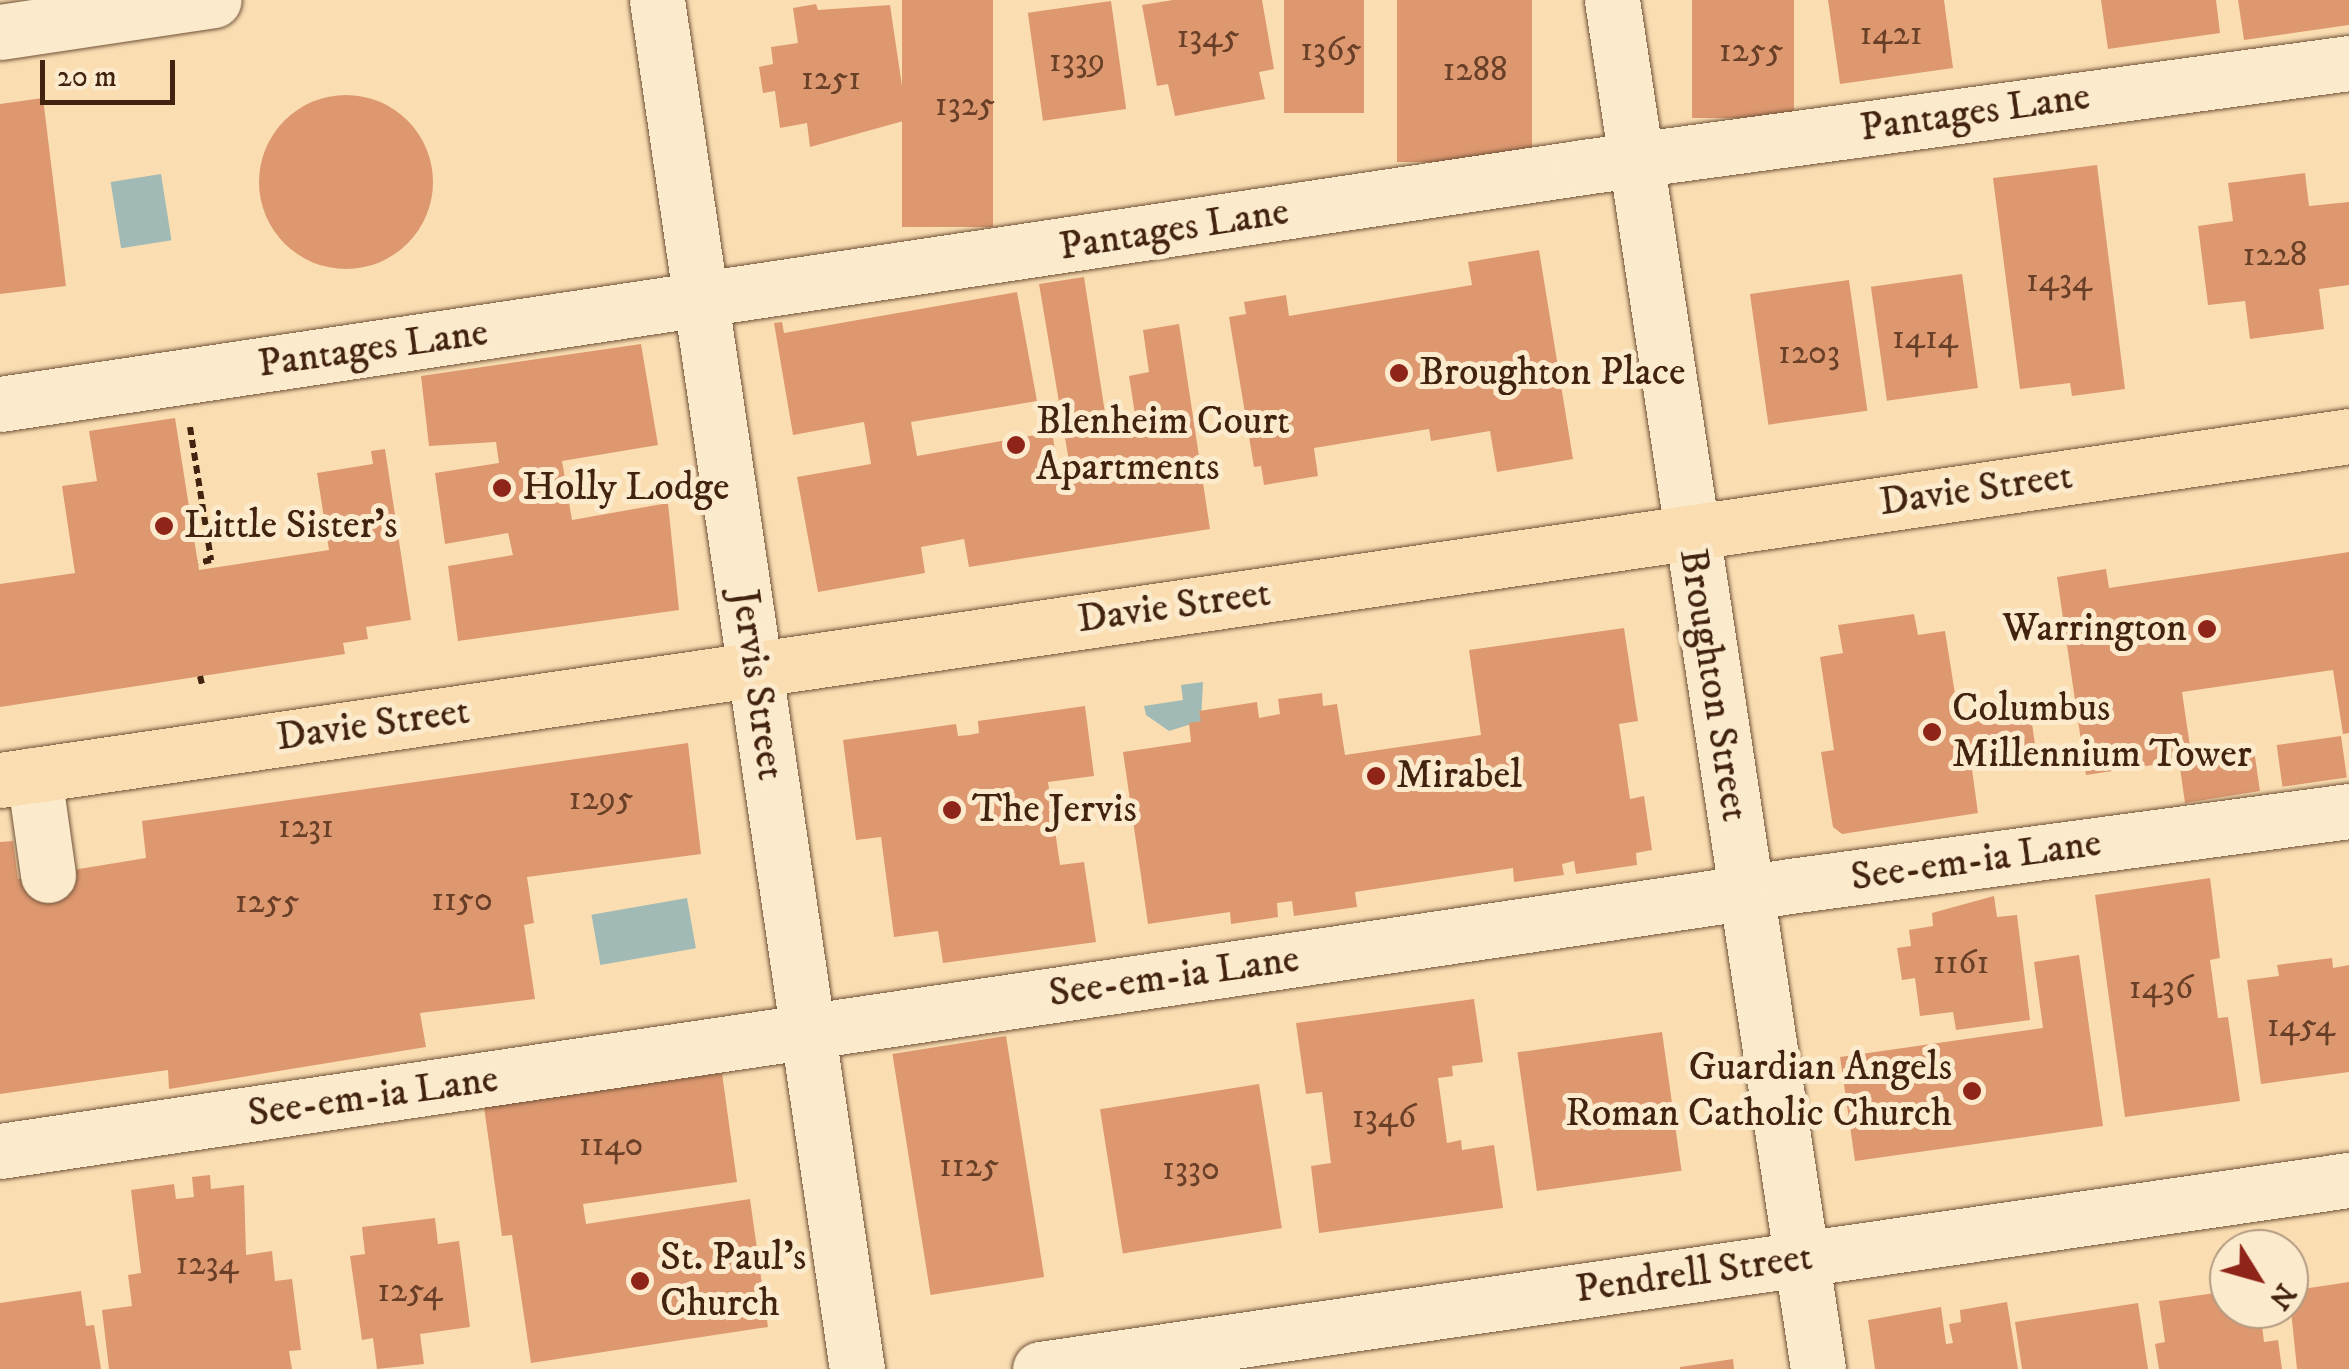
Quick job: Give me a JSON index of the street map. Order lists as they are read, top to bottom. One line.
{"streets":{"main road":["Davie Street"],"street":["Pantages Lane","Jervis Street","Broughton Street","See-em-ia Lane","Pendrell Street"]},"crossings":[["Pantages Lane","Jervis Street"],["Pantages Lane","Broughton Street"],["Davie Street","Jervis Street"],["Davie Street","Broughton Street"],["Jervis Street","See-em-ia Lane"],["Broughton Street","See-em-ia Lane"],["Broughton Street","Pendrell Street"]],"places":["Broughton Place","Blenheim Court Apartments","Holly Lodge","Little Sister's","Warrington","Columbus Millennium Tower","Mirabel","The Jervis","Guardian Angels Roman Catholic Church","St. Paul's Church"],"house_numbers":["1421","1345","1365","1255","1339","1288","1251","1325","1228","1434","1414","1203","1295","1231","1150","1255","1161","1436","1454","1346","1140","1125","1330","1234","1254"],"scale_bar":"20 m","north":"bottom right"}
